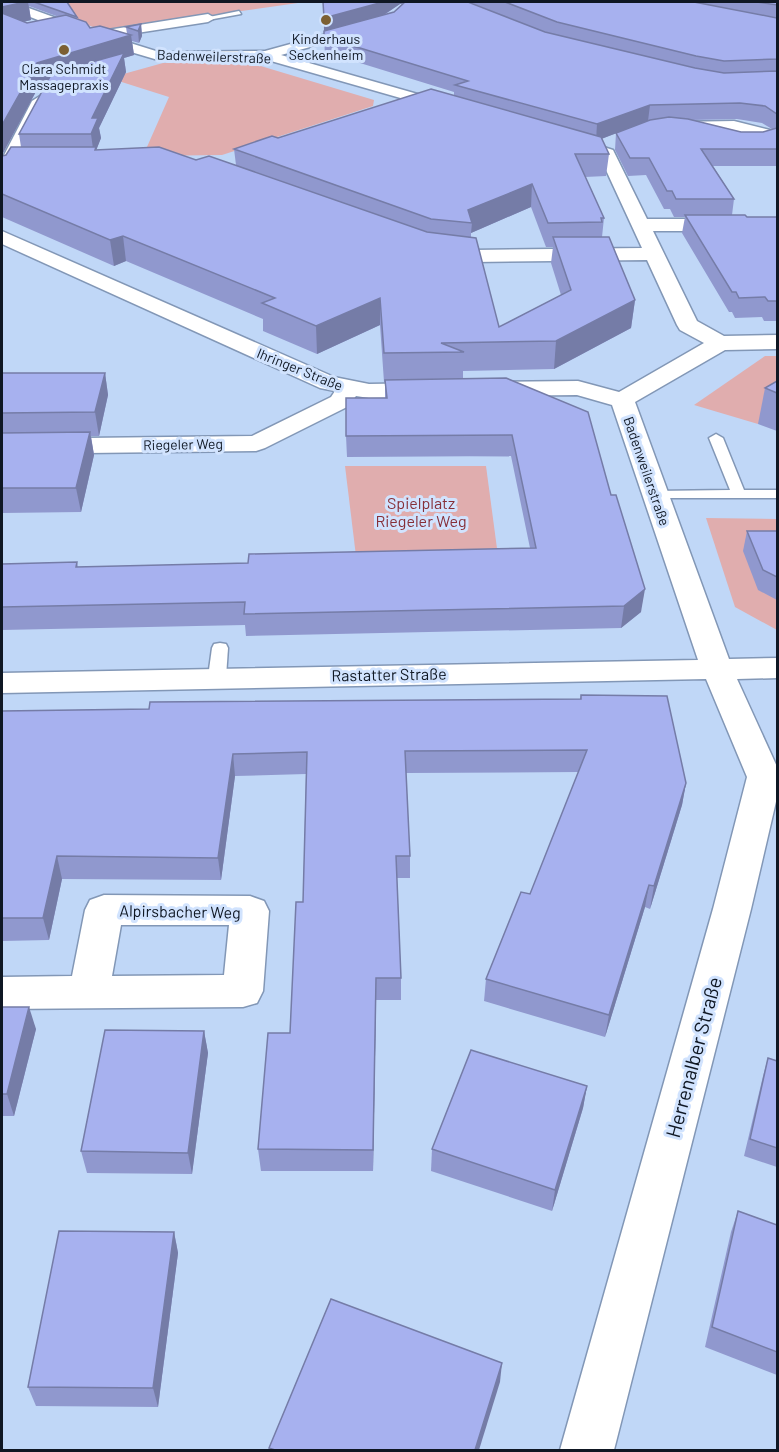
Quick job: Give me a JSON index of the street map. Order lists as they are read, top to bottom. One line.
{"streets":{"street":["Badenweilerstraße","Ihringer Straße","Riegeler Weg","Rastatter Straße","Herrenalber Straße"]},"crossings":[["Badenweilerstraße","Ihringer Straße"],["Badenweilerstraße","Rastatter Straße"],["Badenweilerstraße","Herrenalber Straße"],["Ihringer Straße","Riegeler Weg"],["Rastatter Straße","Herrenalber Straße"]],"parks":["Spielplatz Riegeler Weg"],"places":["Kinderhaus Seckenheim","Clara Schmidt Massagepraxis"]}
